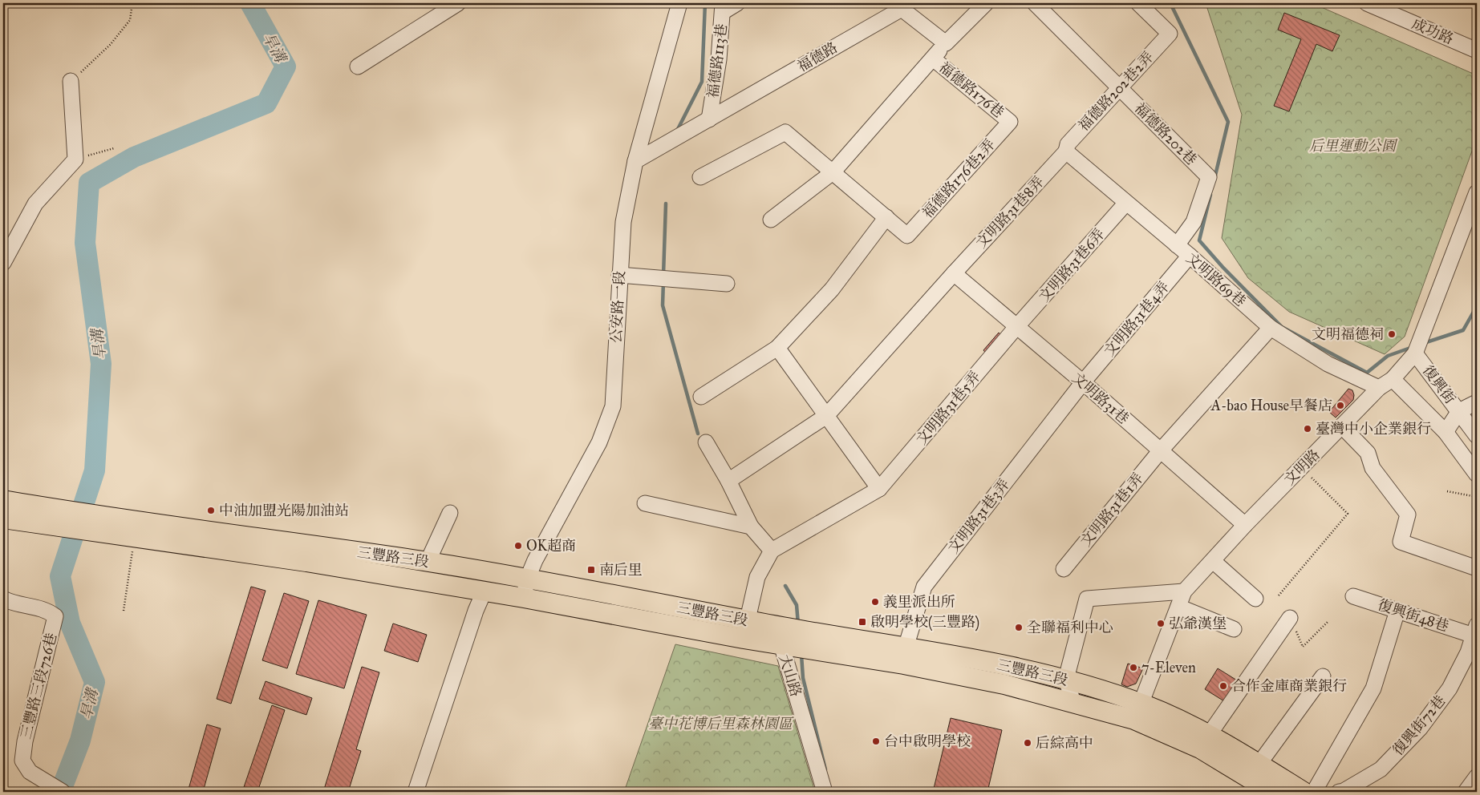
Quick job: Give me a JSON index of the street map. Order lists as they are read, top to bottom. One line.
{"streets":{"main road":["三豐路三段"],"street":["成功路","福德路","福德路113巷","福德路176巷","福德路202巷2弄","福德路202巷","福德路176巷2弄","文明路31巷8弄","文明路31巷6弄","文明路69巷","公安路一段","文明路31巷4弄","復興街","文明路31巷","文明路31巷5弄","文明路","文明路31巷1弄","文明路31巷3弄","復興街48巷","大山路","三豐路三段726巷","復興街72巷"]},"crossings":[["福德路","福德路113巷"],["福德路","公安路一段"],["福德路176巷","福德路176巷2弄"],["福德路202巷2弄","福德路202巷"],["福德路202巷2弄","文明路31巷8弄"],["福德路202巷2弄","文明路69巷"],["福德路202巷","文明路69巷"],["文明路31巷8弄","文明路69巷"],["文明路31巷8弄","文明路31巷"],["文明路31巷6弄","文明路69巷"],["文明路31巷6弄","文明路31巷"],["文明路31巷6弄","文明路31巷5弄"],["文明路69巷","文明路31巷4弄"],["文明路69巷","文明路"],["文明路69巷","文明路31巷1弄"],["公安路一段","三豐路三段"],["文明路31巷4弄","文明路31巷"],["文明路31巷4弄","文明路31巷3弄"],["復興街","文明路"],["文明路31巷","文明路31巷5弄"],["文明路31巷","文明路"],["文明路31巷","文明路31巷1弄"],["文明路31巷","文明路31巷3弄"],["文明路","三豐路三段"],["文明路31巷3弄","三豐路三段"],["三豐路三段","大山路"],["復興街48巷","復興街72巷"]],"water":["旱溝"],"parks":["后里運動公園","臺中花博后里森林園區"],"places":{"other":["文明福德祠","A-bao House早餐店","臺灣中小企業銀行","中油加盟光陽加油站","OK超商","義里派出所","弘爺漢堡","全聯福利中心","7-Eleven","合作金庫商業銀行","台中啟明學校","后綜高中"],"transit":["南后里","啟明學校(三豐路)"]}}
